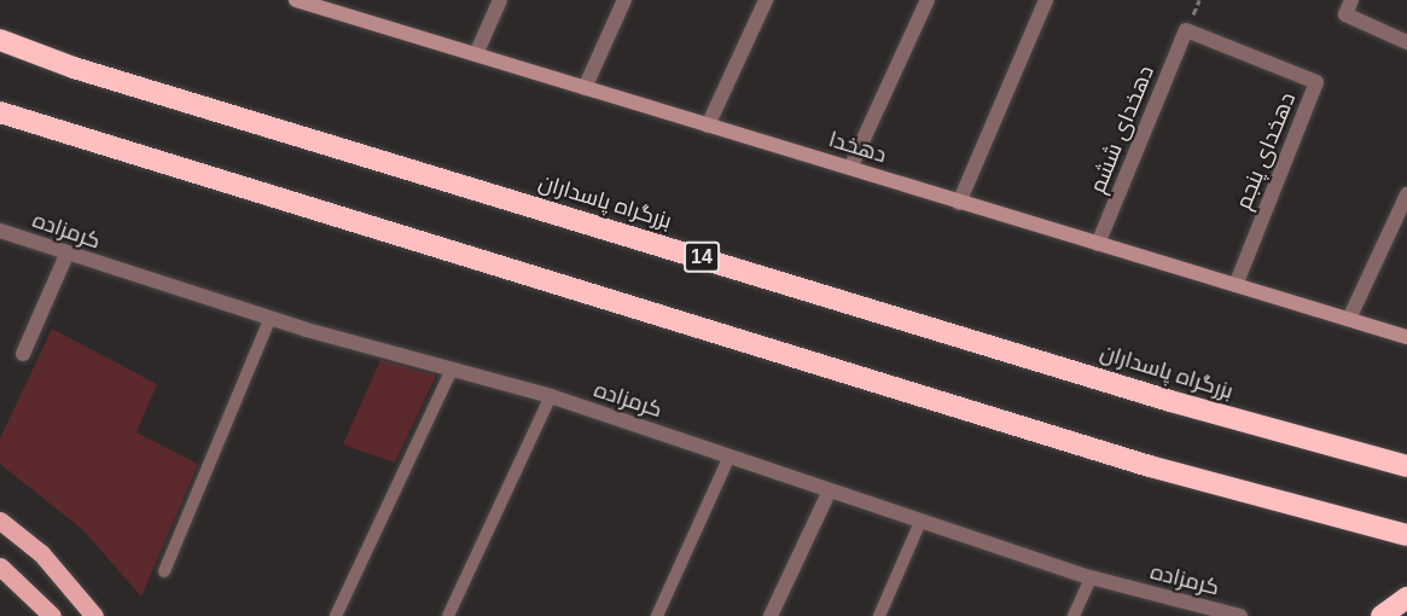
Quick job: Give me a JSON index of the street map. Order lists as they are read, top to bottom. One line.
{"streets":{"highway":["بزرگراه پاسداران","14"],"main road":["دهخدا"],"street":["دهخدای ششم","دهخدای پنجم","کرمزاده"]},"crossings":[["دهخدای ششم","دهخدا"],["دهخدای ششم","دهخدای پنجم"],["دهخدا","دهخدای پنجم"]]}
